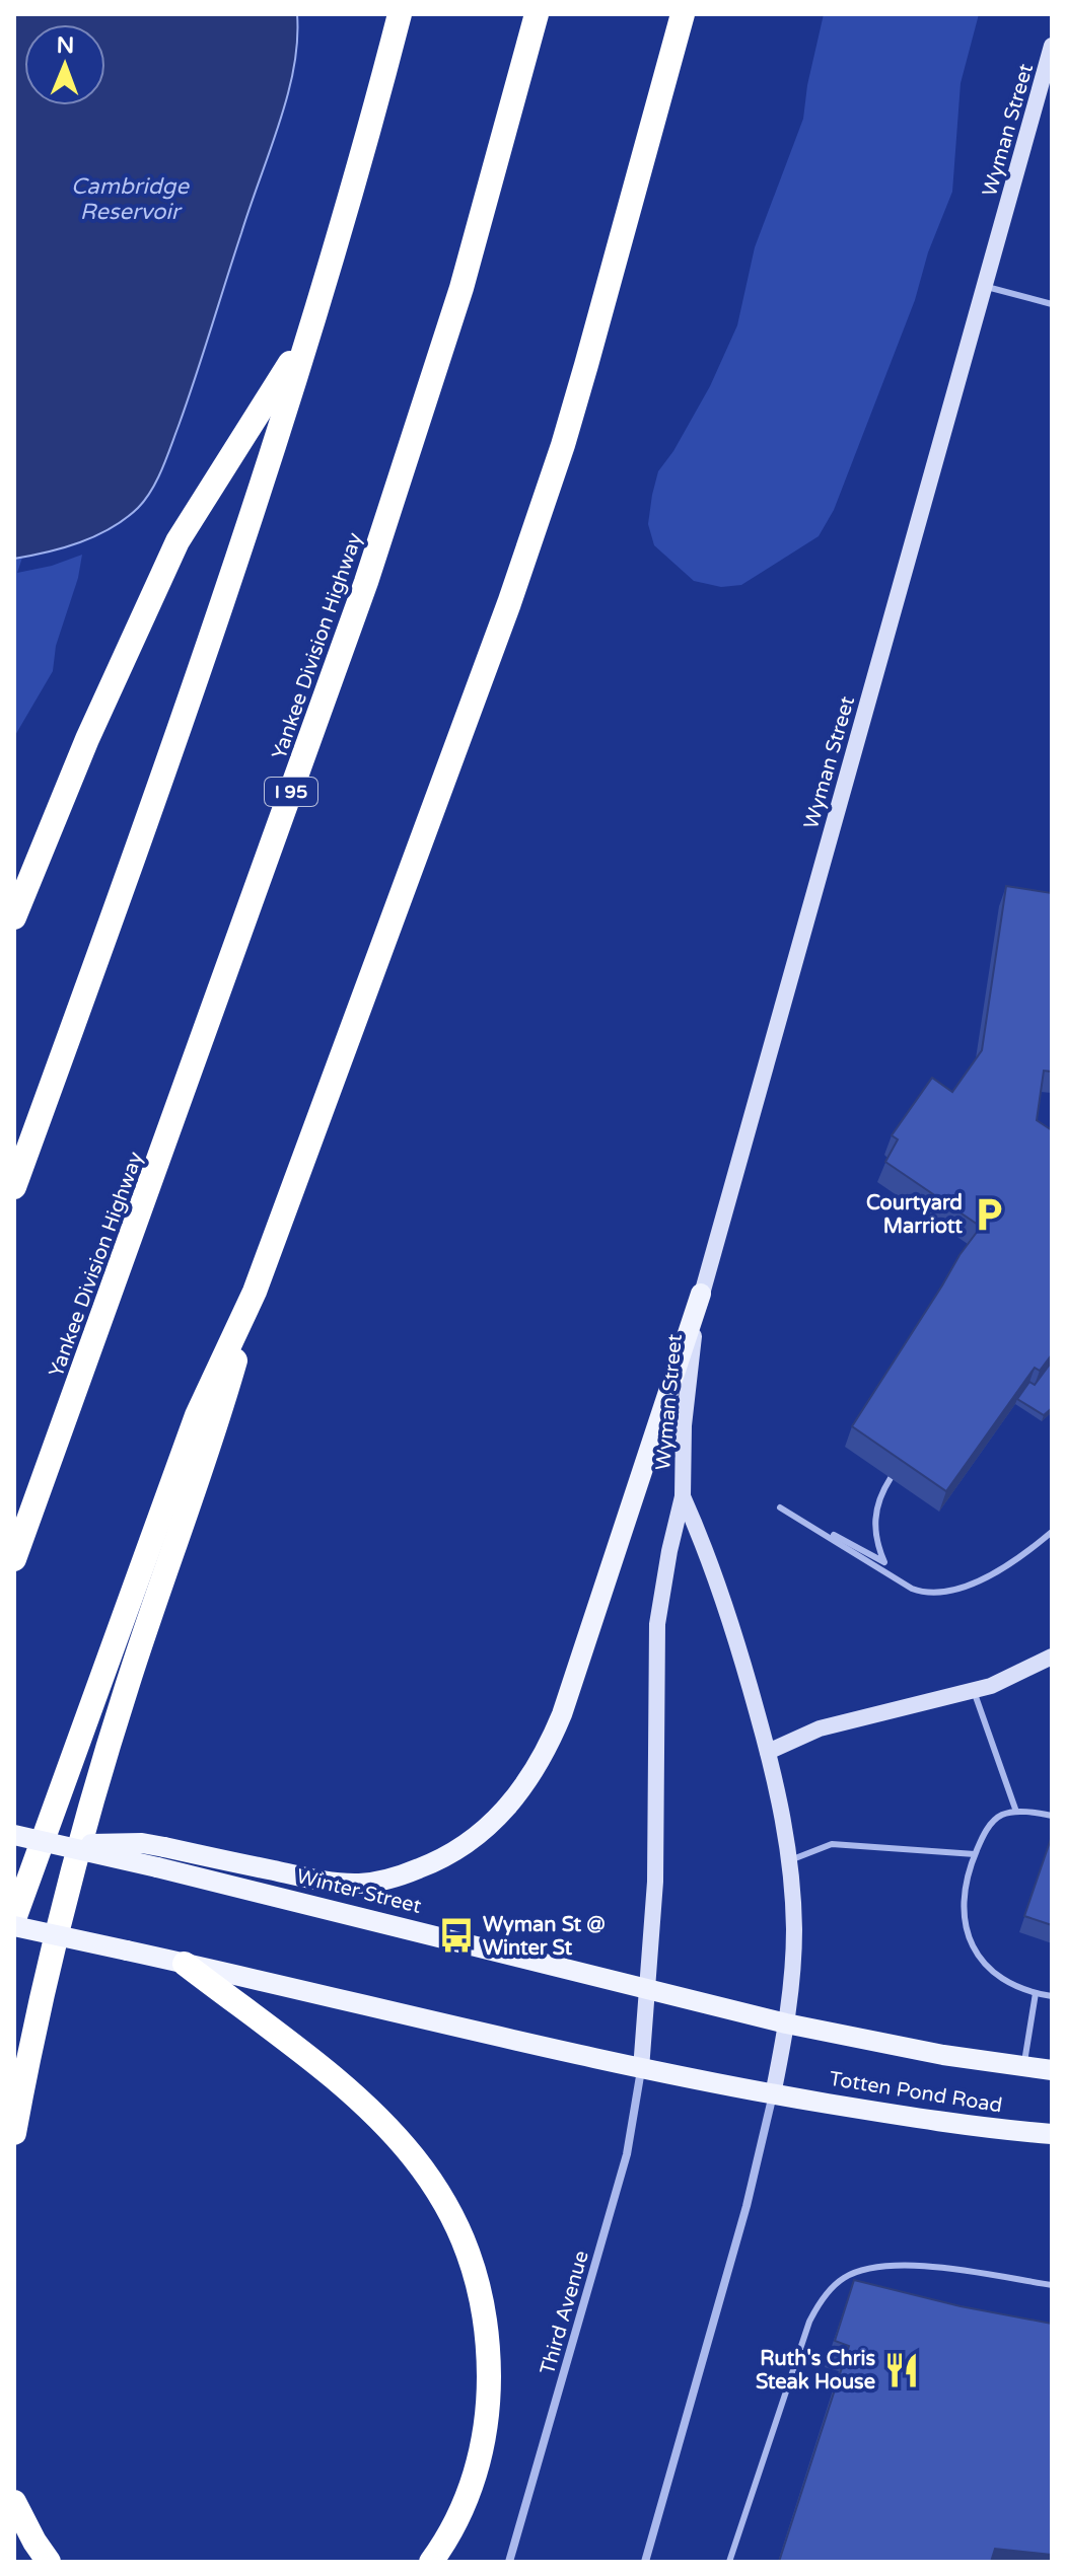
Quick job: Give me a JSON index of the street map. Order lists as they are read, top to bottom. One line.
{"streets":{"highway":["Yankee Division Highway","I 95"],"main road":["Wyman Street","Winter Street","Totten Pond Road"],"street":["Third Avenue"]},"crossings":[["Wyman Street","Winter Street"],["Wyman Street","Totten Pond Road"],["Wyman Street","Third Avenue"],["Winter Street","Totten Pond Road"]],"water":["Cambridge Reservoir"],"places":{"parking":["Courtyard Marriott"],"bus stop":["Wyman St @ Winter St"],"restaurant":["Ruth's Chris Steak House"]},"north":"top"}
